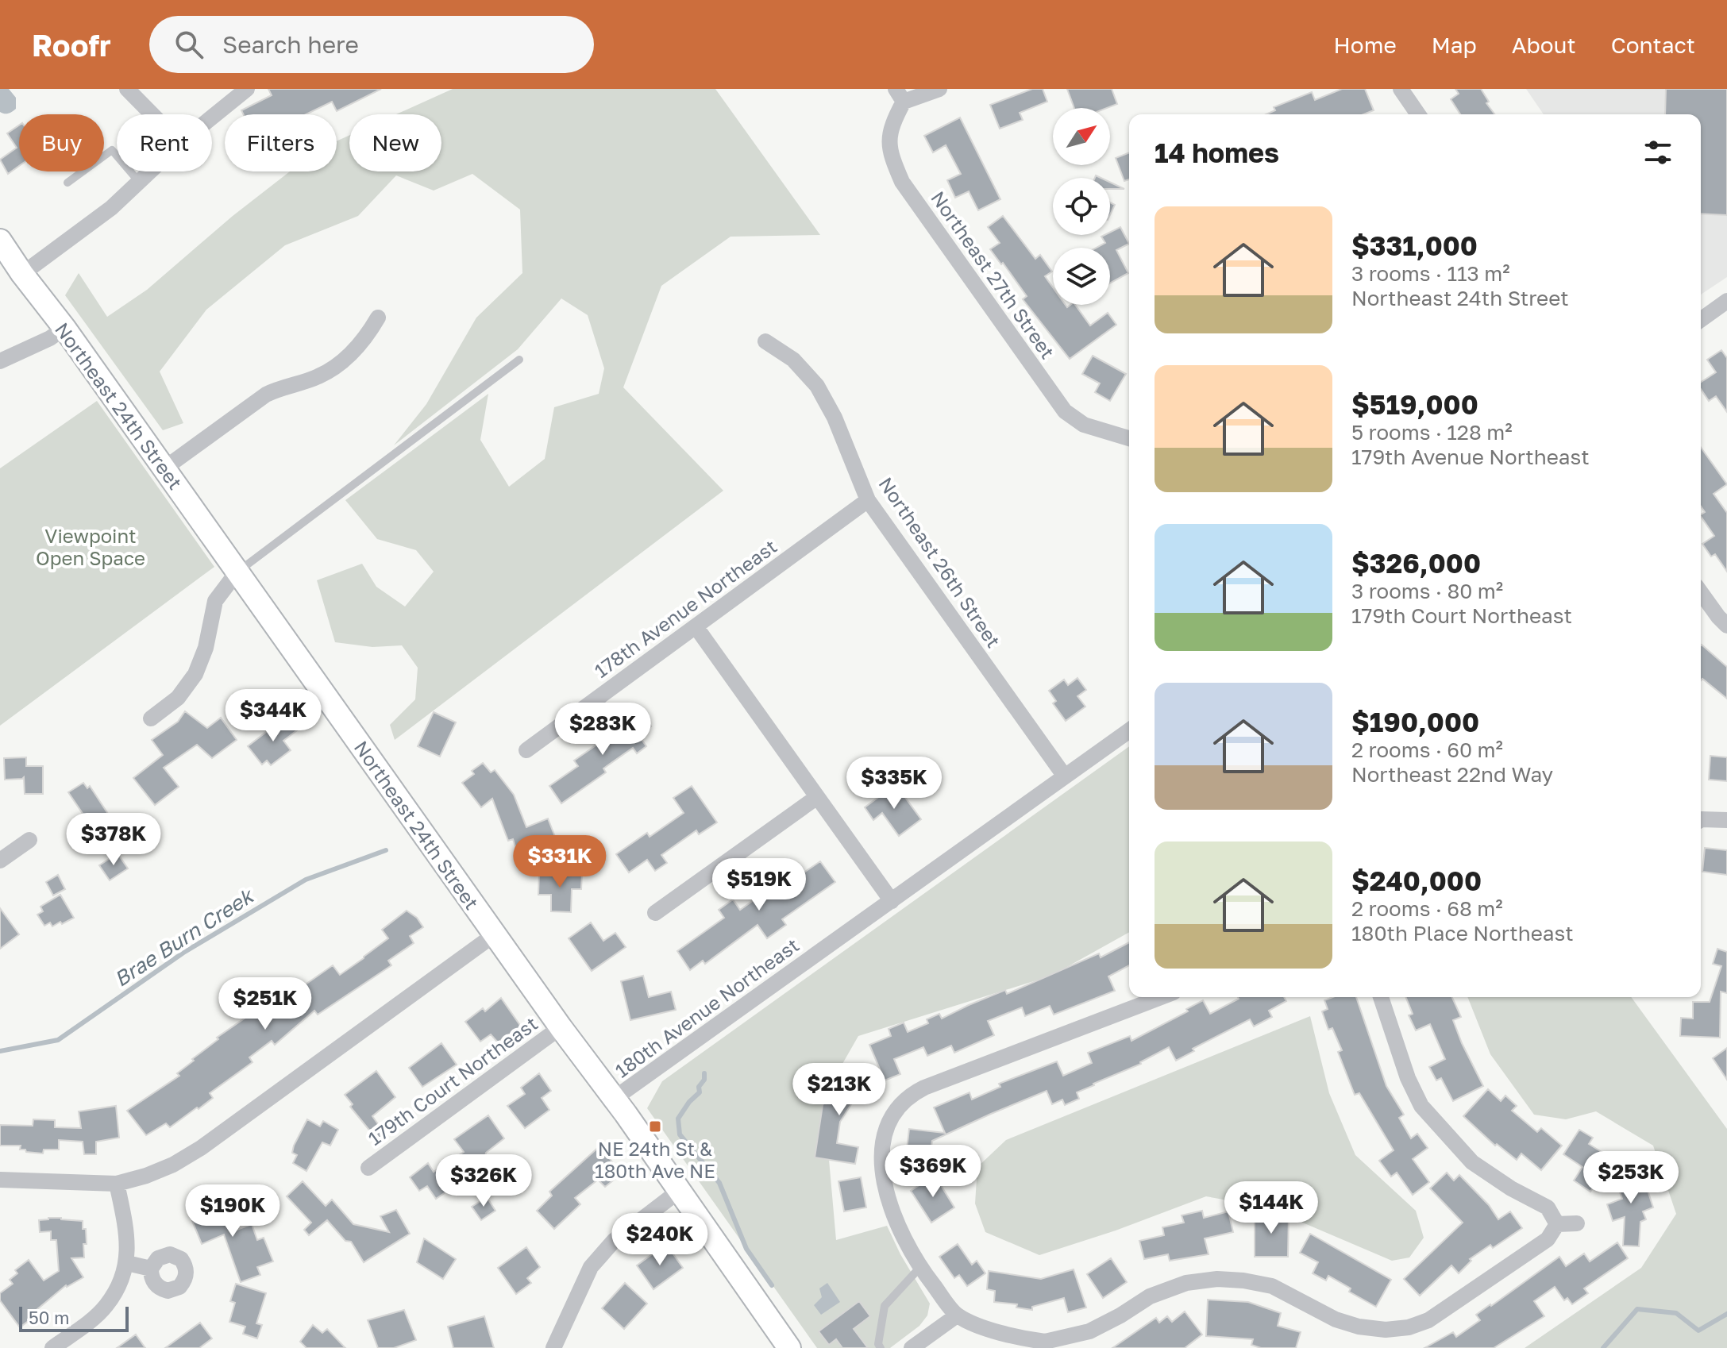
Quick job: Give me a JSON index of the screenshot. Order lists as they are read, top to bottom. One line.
{"streets":{"main road":["Northeast 24th Street"],"street":["Northeast 27th Street","Northeast 26th Street","178th Avenue Northeast","180th Avenue Northeast","179th Court Northeast"]},"crossings":[["Northeast 24th Street","180th Avenue Northeast"],["Northeast 24th Street","179th Court Northeast"],["Northeast 26th Street","178th Avenue Northeast"],["Northeast 26th Street","180th Avenue Northeast"]],"water":["Brae Burn Creek"],"parks":["Viewpoint Open Space"],"places":{"transit":["NE 24th St & 180th Ave NE"]},"scale_bar":"50 m","north":"top right","page":{"header":"Roofr","search":"Search here","nav":["Home","Map","About","Contact"],"chip":["Buy","Rent","Filters","New"],"heading":"14 homes","list":[{"name":"$331,000","note":"3 rooms · 113 m² · Northeast 24th Street"},{"name":"$519,000","note":"5 rooms · 128 m² · 179th Avenue Northeast"},{"name":"$326,000","note":"3 rooms · 80 m² · 179th Court Northeast"},{"name":"$190,000","note":"2 rooms · 60 m² · Northeast 22nd Way"},{"name":"$240,000","note":"2 rooms · 68 m² · 180th Place Northeast"}],"price":["$344K","$283K","$335K","$378K","$331K","$519K","$251K","$213K","$369K","$253K","$326K","$144K","$190K","$240K"],"scale":"50 m"}}
